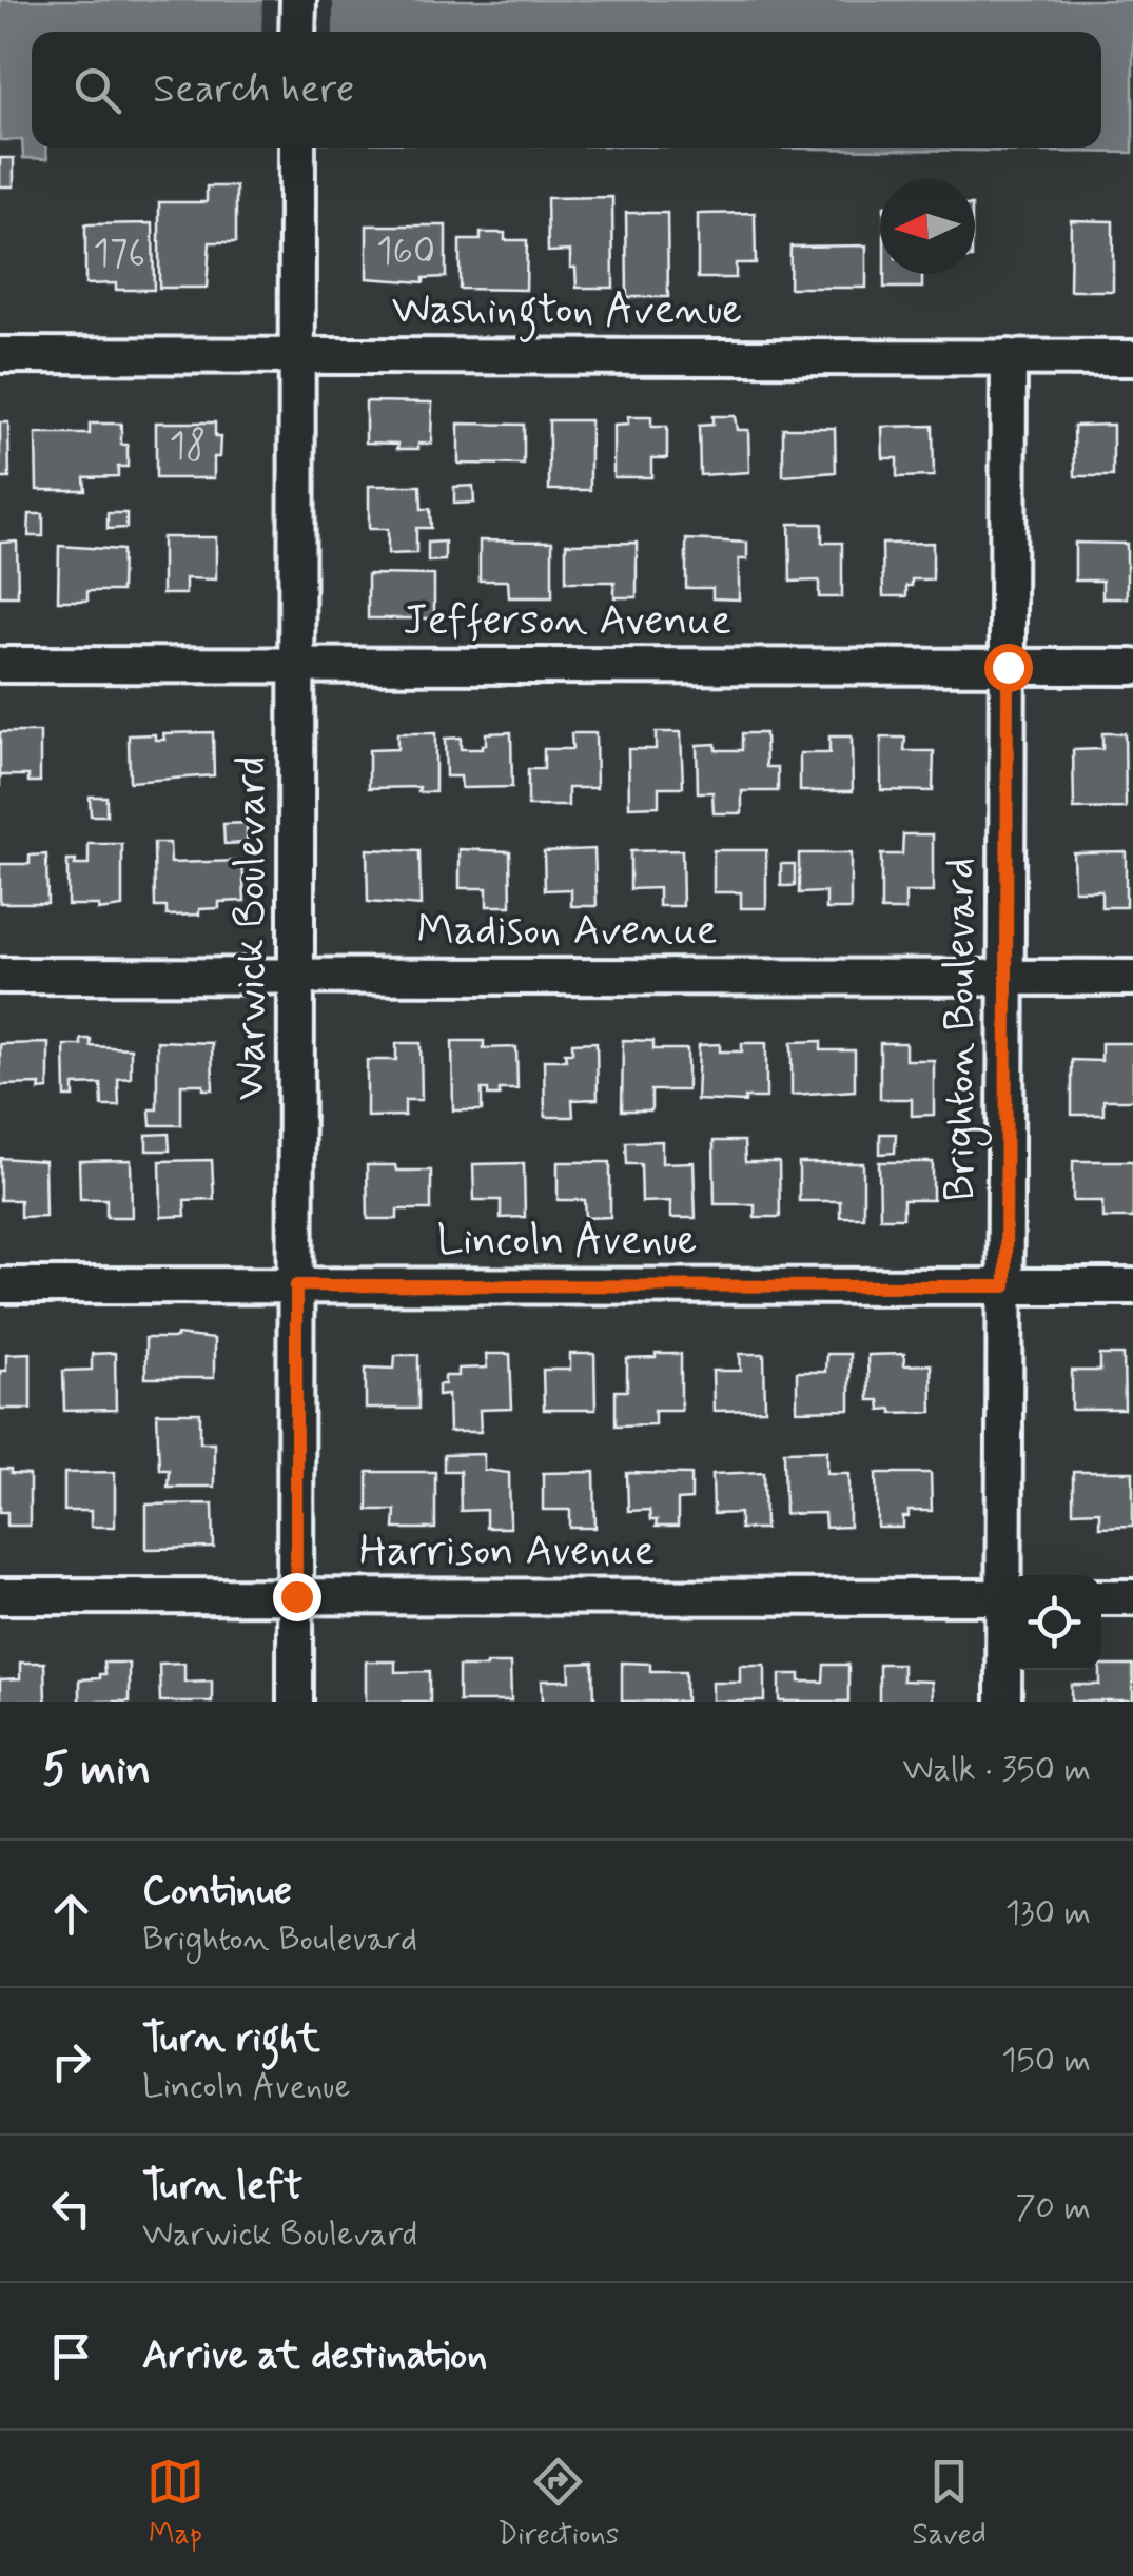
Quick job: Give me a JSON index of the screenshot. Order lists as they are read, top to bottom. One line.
{"streets":{"street":["Washington Avenue","Jefferson Avenue","Warwick Boulevard","Madison Avenue","Brighton Boulevard","Lincoln Avenue","Harrison Avenue"]},"crossings":[["Washington Avenue","Warwick Boulevard"],["Washington Avenue","Brighton Boulevard"],["Jefferson Avenue","Warwick Boulevard"],["Jefferson Avenue","Brighton Boulevard"],["Warwick Boulevard","Madison Avenue"],["Warwick Boulevard","Lincoln Avenue"],["Warwick Boulevard","Harrison Avenue"],["Madison Avenue","Brighton Boulevard"],["Brighton Boulevard","Lincoln Avenue"]],"house_numbers":["160","176","18"],"north":"left","page":{"search":"Search here","heading":["5 min","Walk · 350 m"],"list":[["Continue","Brighton Boulevard","130 m"],["Turn right","Lincoln Avenue","150 m"],["Turn left","Warwick Boulevard","70 m"],"Arrive at destination"],"nav":["Map","Directions","Saved"]}}
